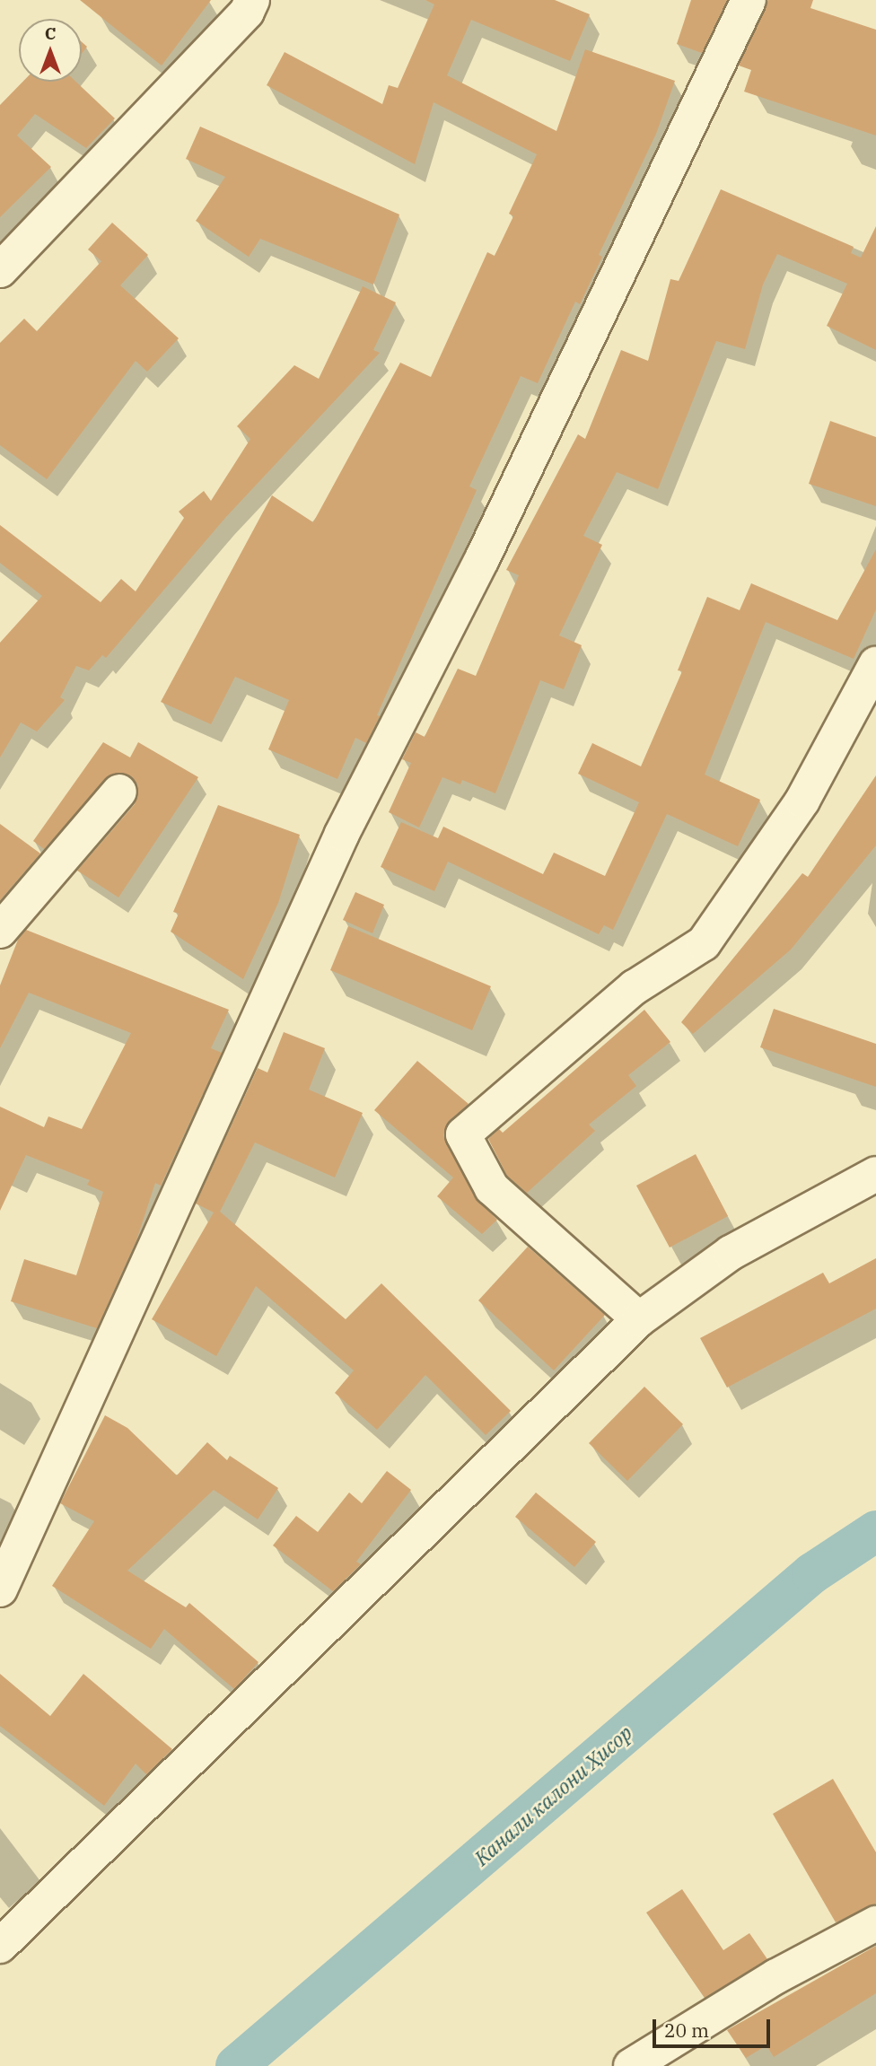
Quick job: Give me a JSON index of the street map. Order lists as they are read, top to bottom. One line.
{"water":["Канали калони Ҳисор"],"scale_bar":"20 m","north":"top"}
